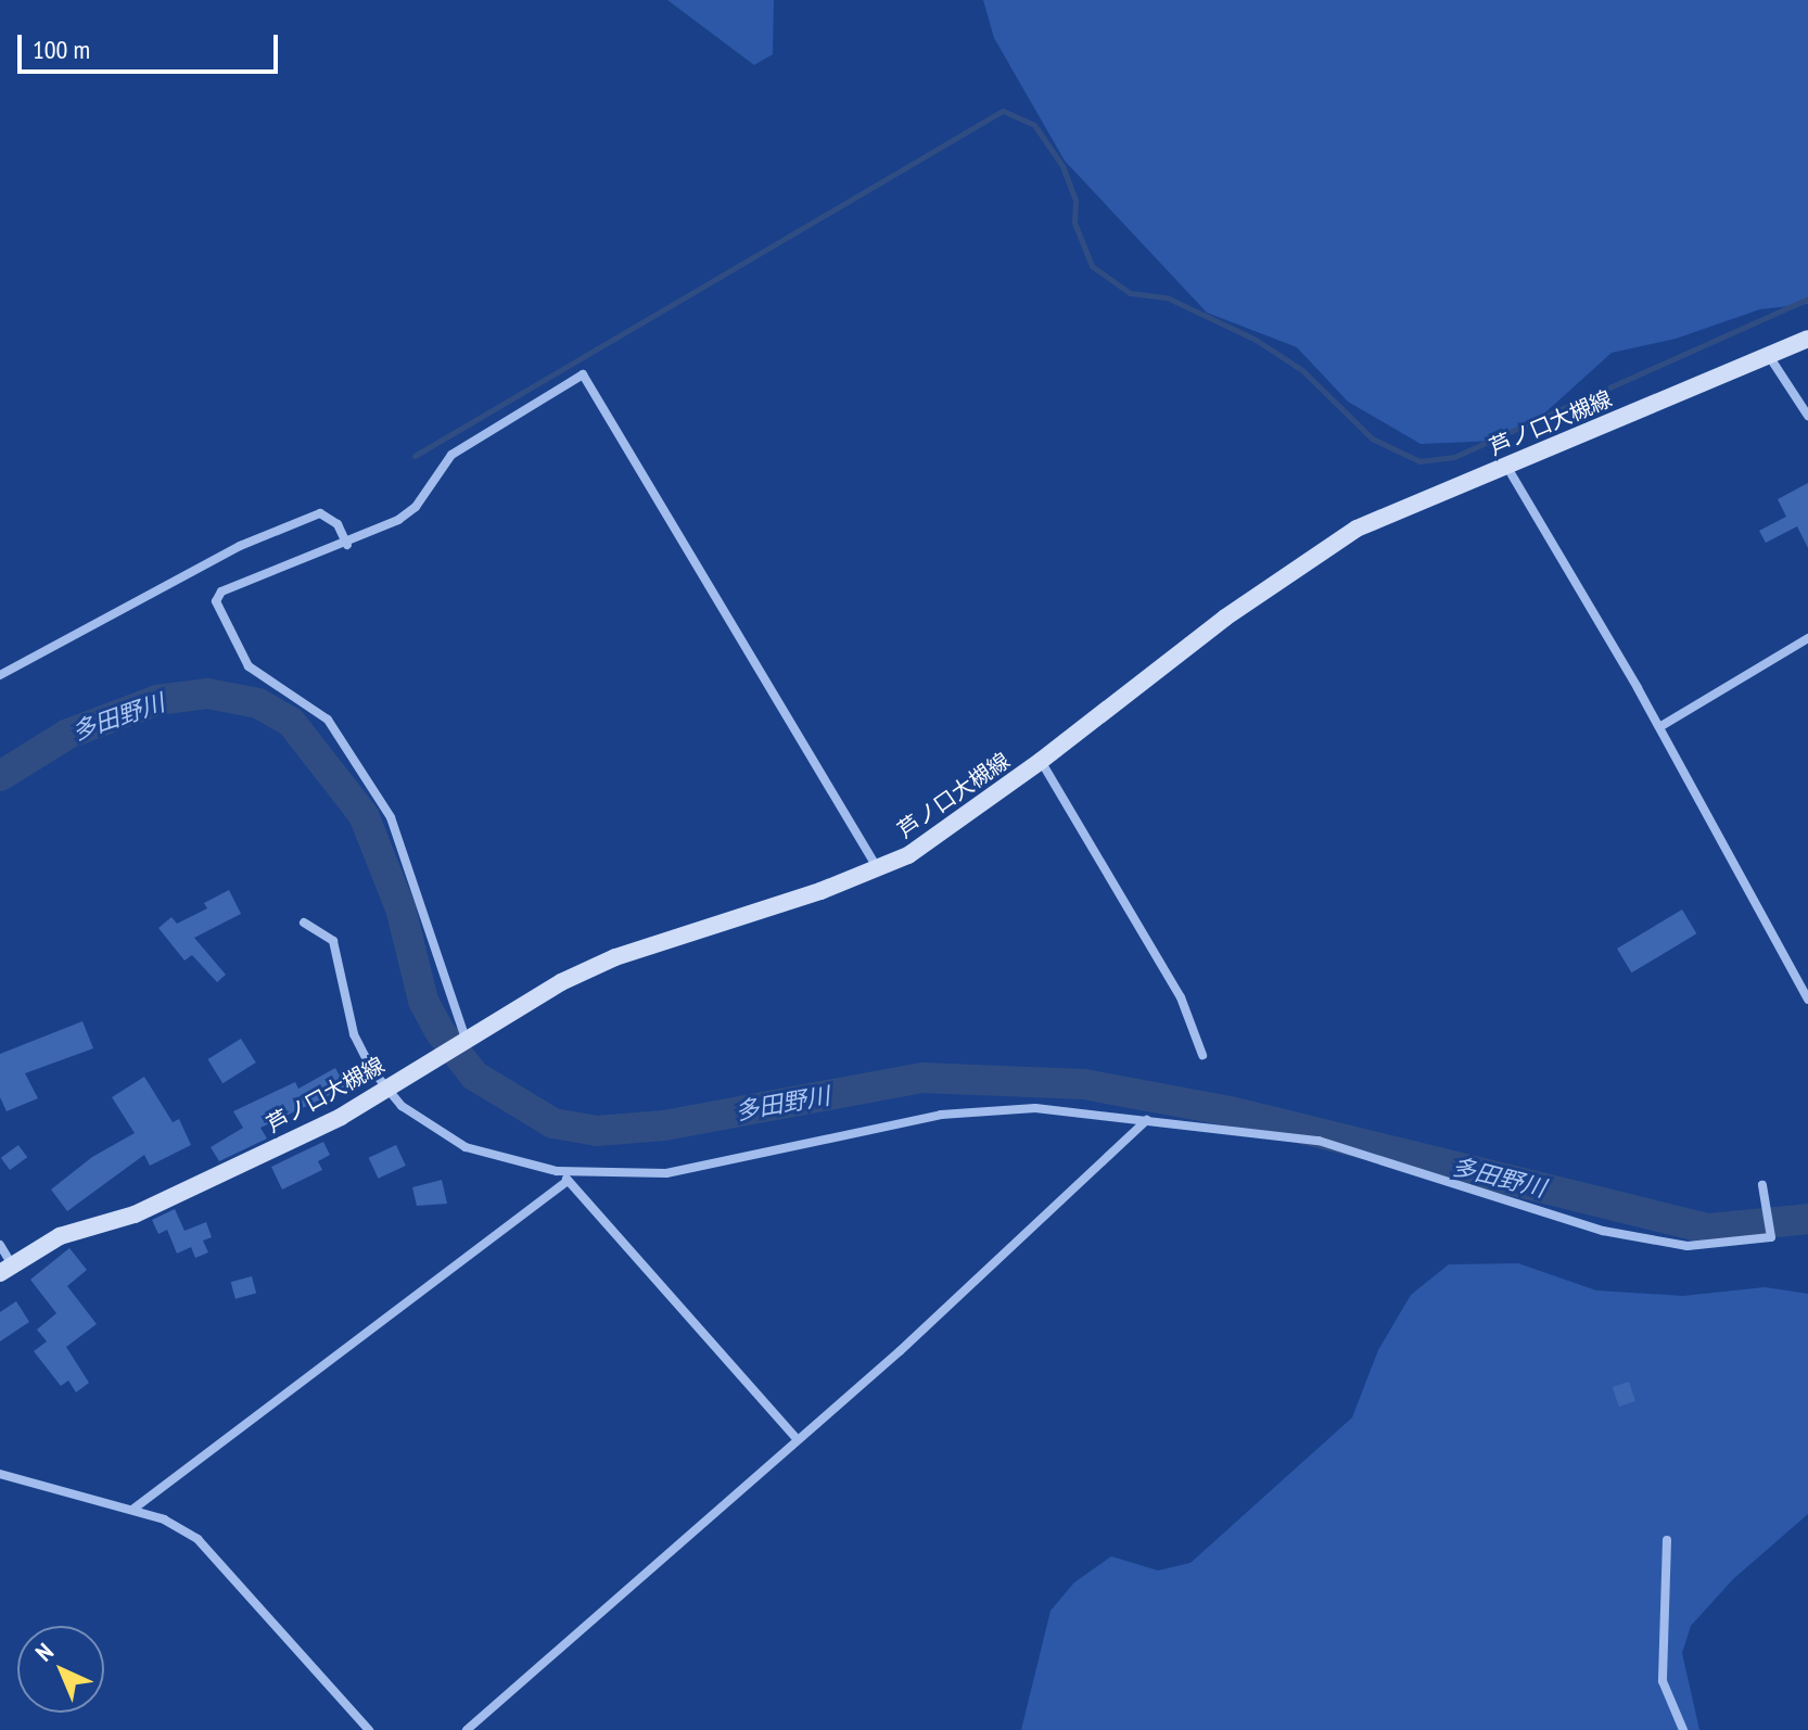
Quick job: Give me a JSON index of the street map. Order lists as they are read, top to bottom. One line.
{"streets":{"main road":["芦ノ口大槻線"]},"water":["多田野川"],"scale_bar":"100 m","north":"top left"}
